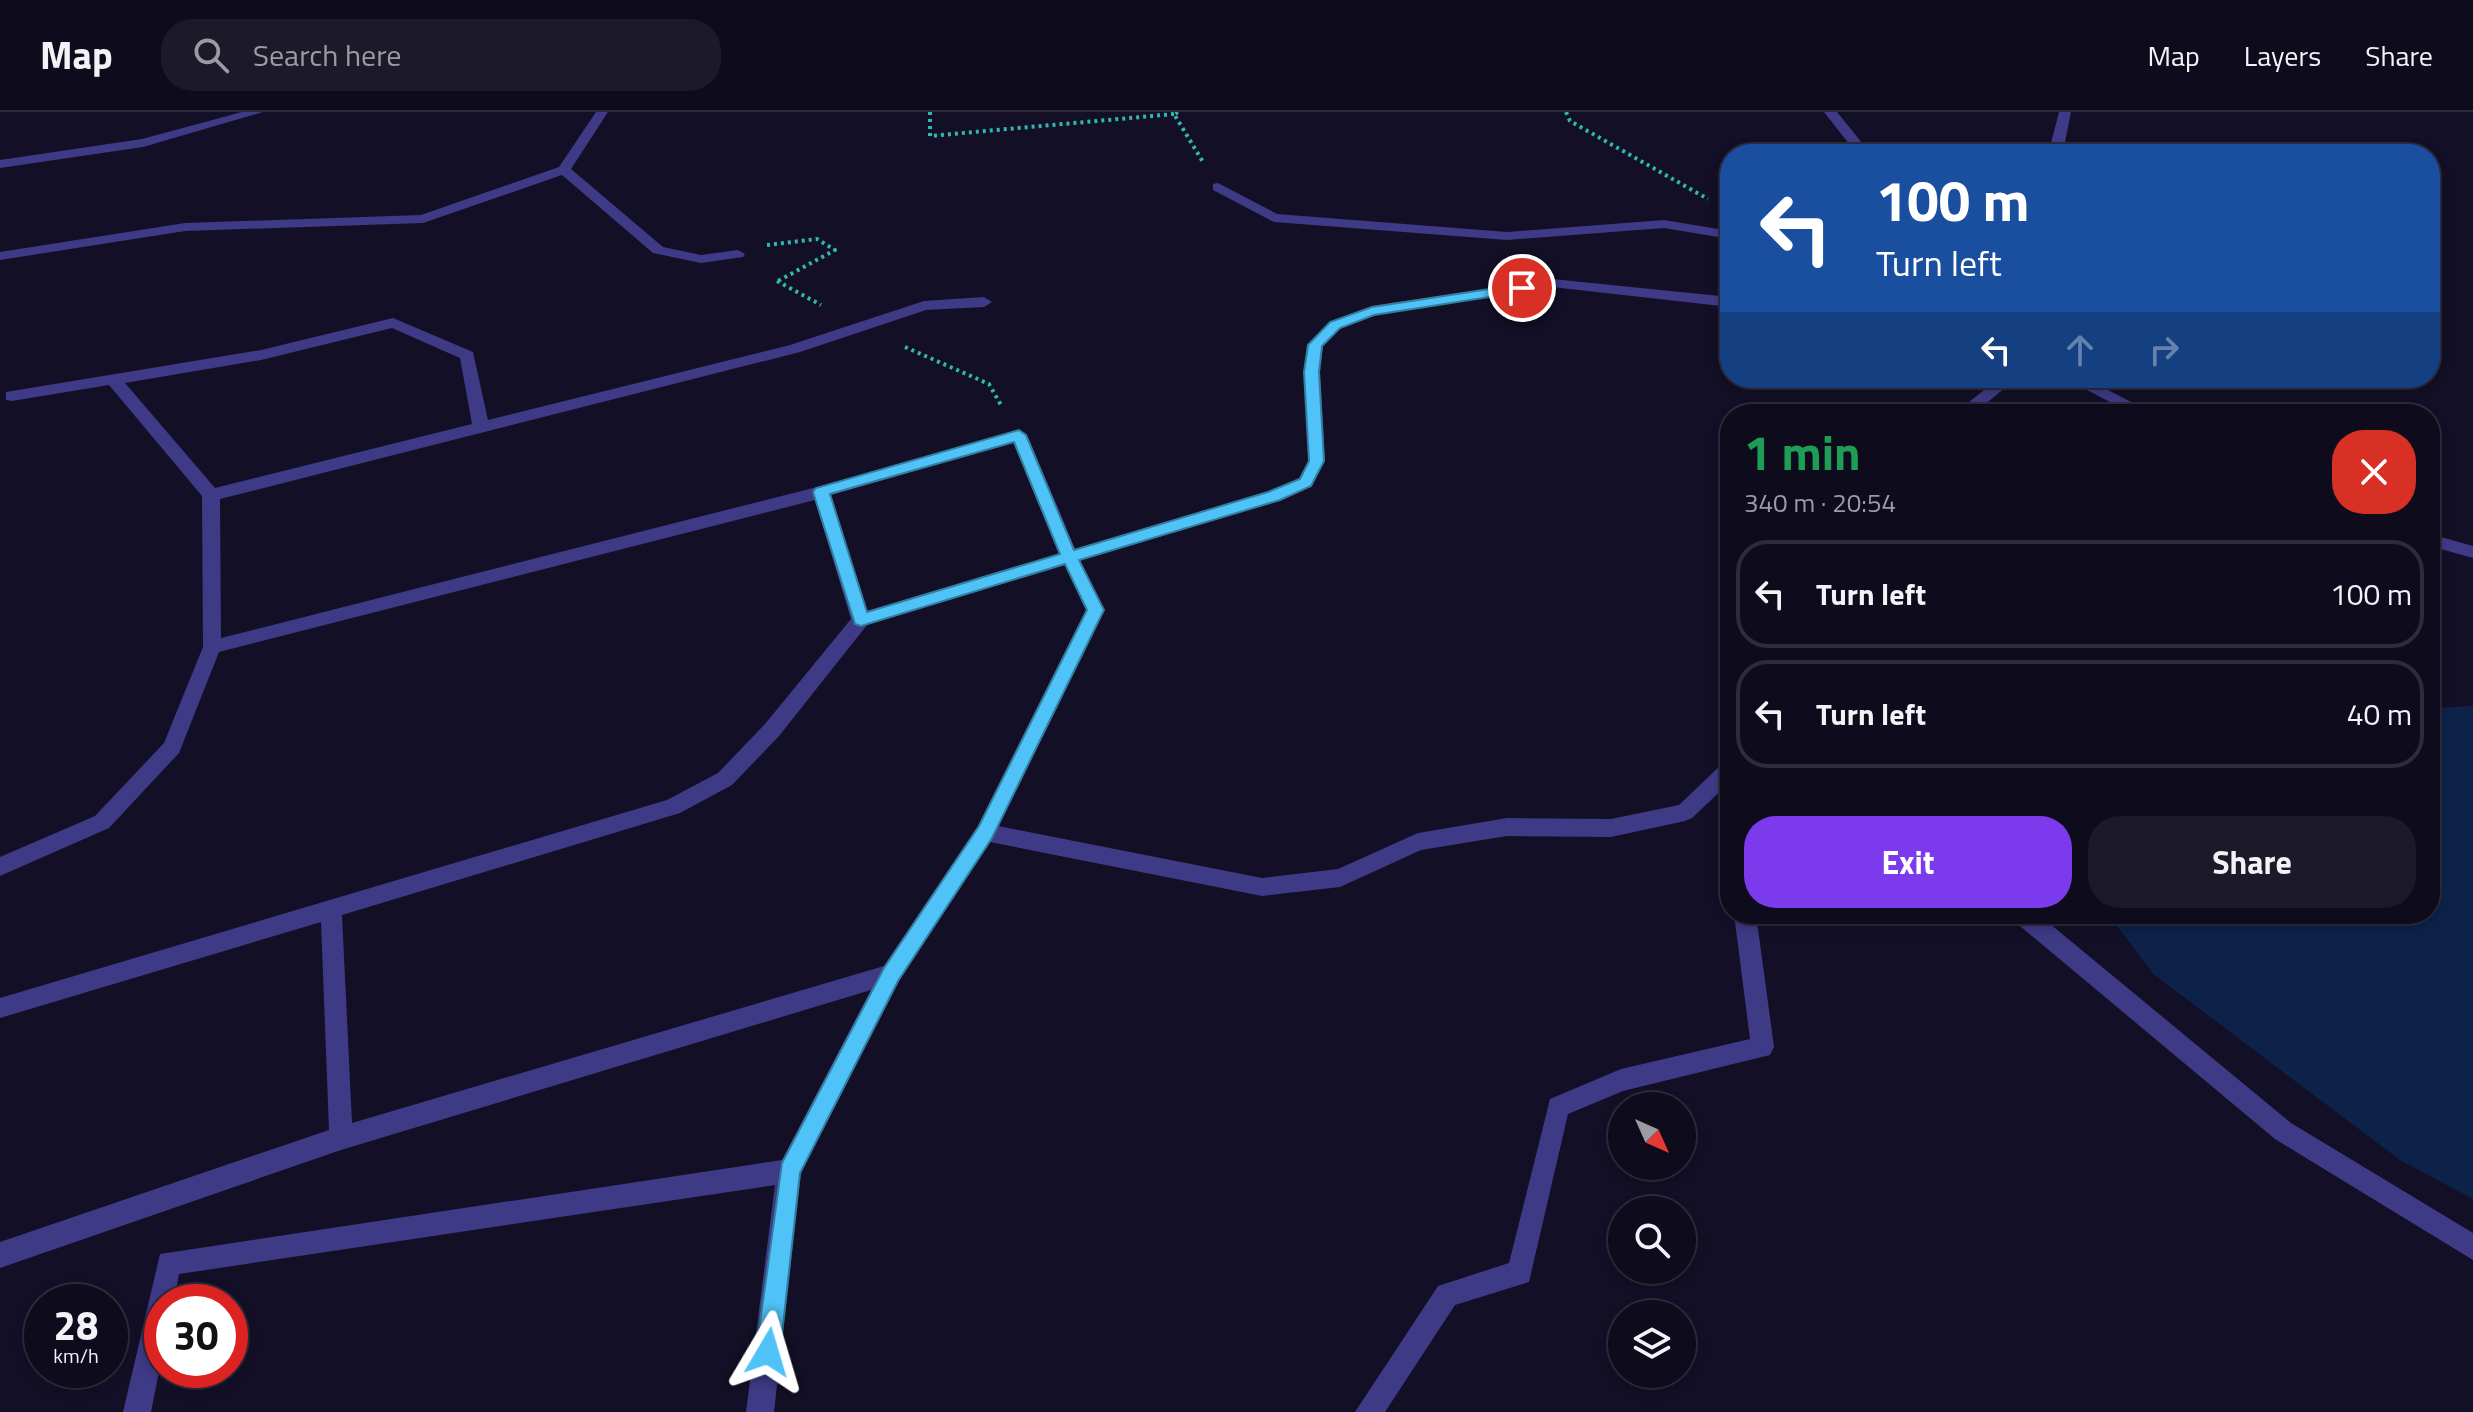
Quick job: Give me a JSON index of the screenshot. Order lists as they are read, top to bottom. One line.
{"north":"bottom right","page":{"header":"Map","search":"Search here","nav":["Map","Layers","Share"],"turn":["100 m","Turn left"],"heading":["1 min","340 m · 20:54"],"list":[{"name":"Turn left","value":"100 m"},{"name":"Turn left","value":"40 m"}],"buttons":["Exit","Share"],"speed":"28 km/h","limit":"30"}}
